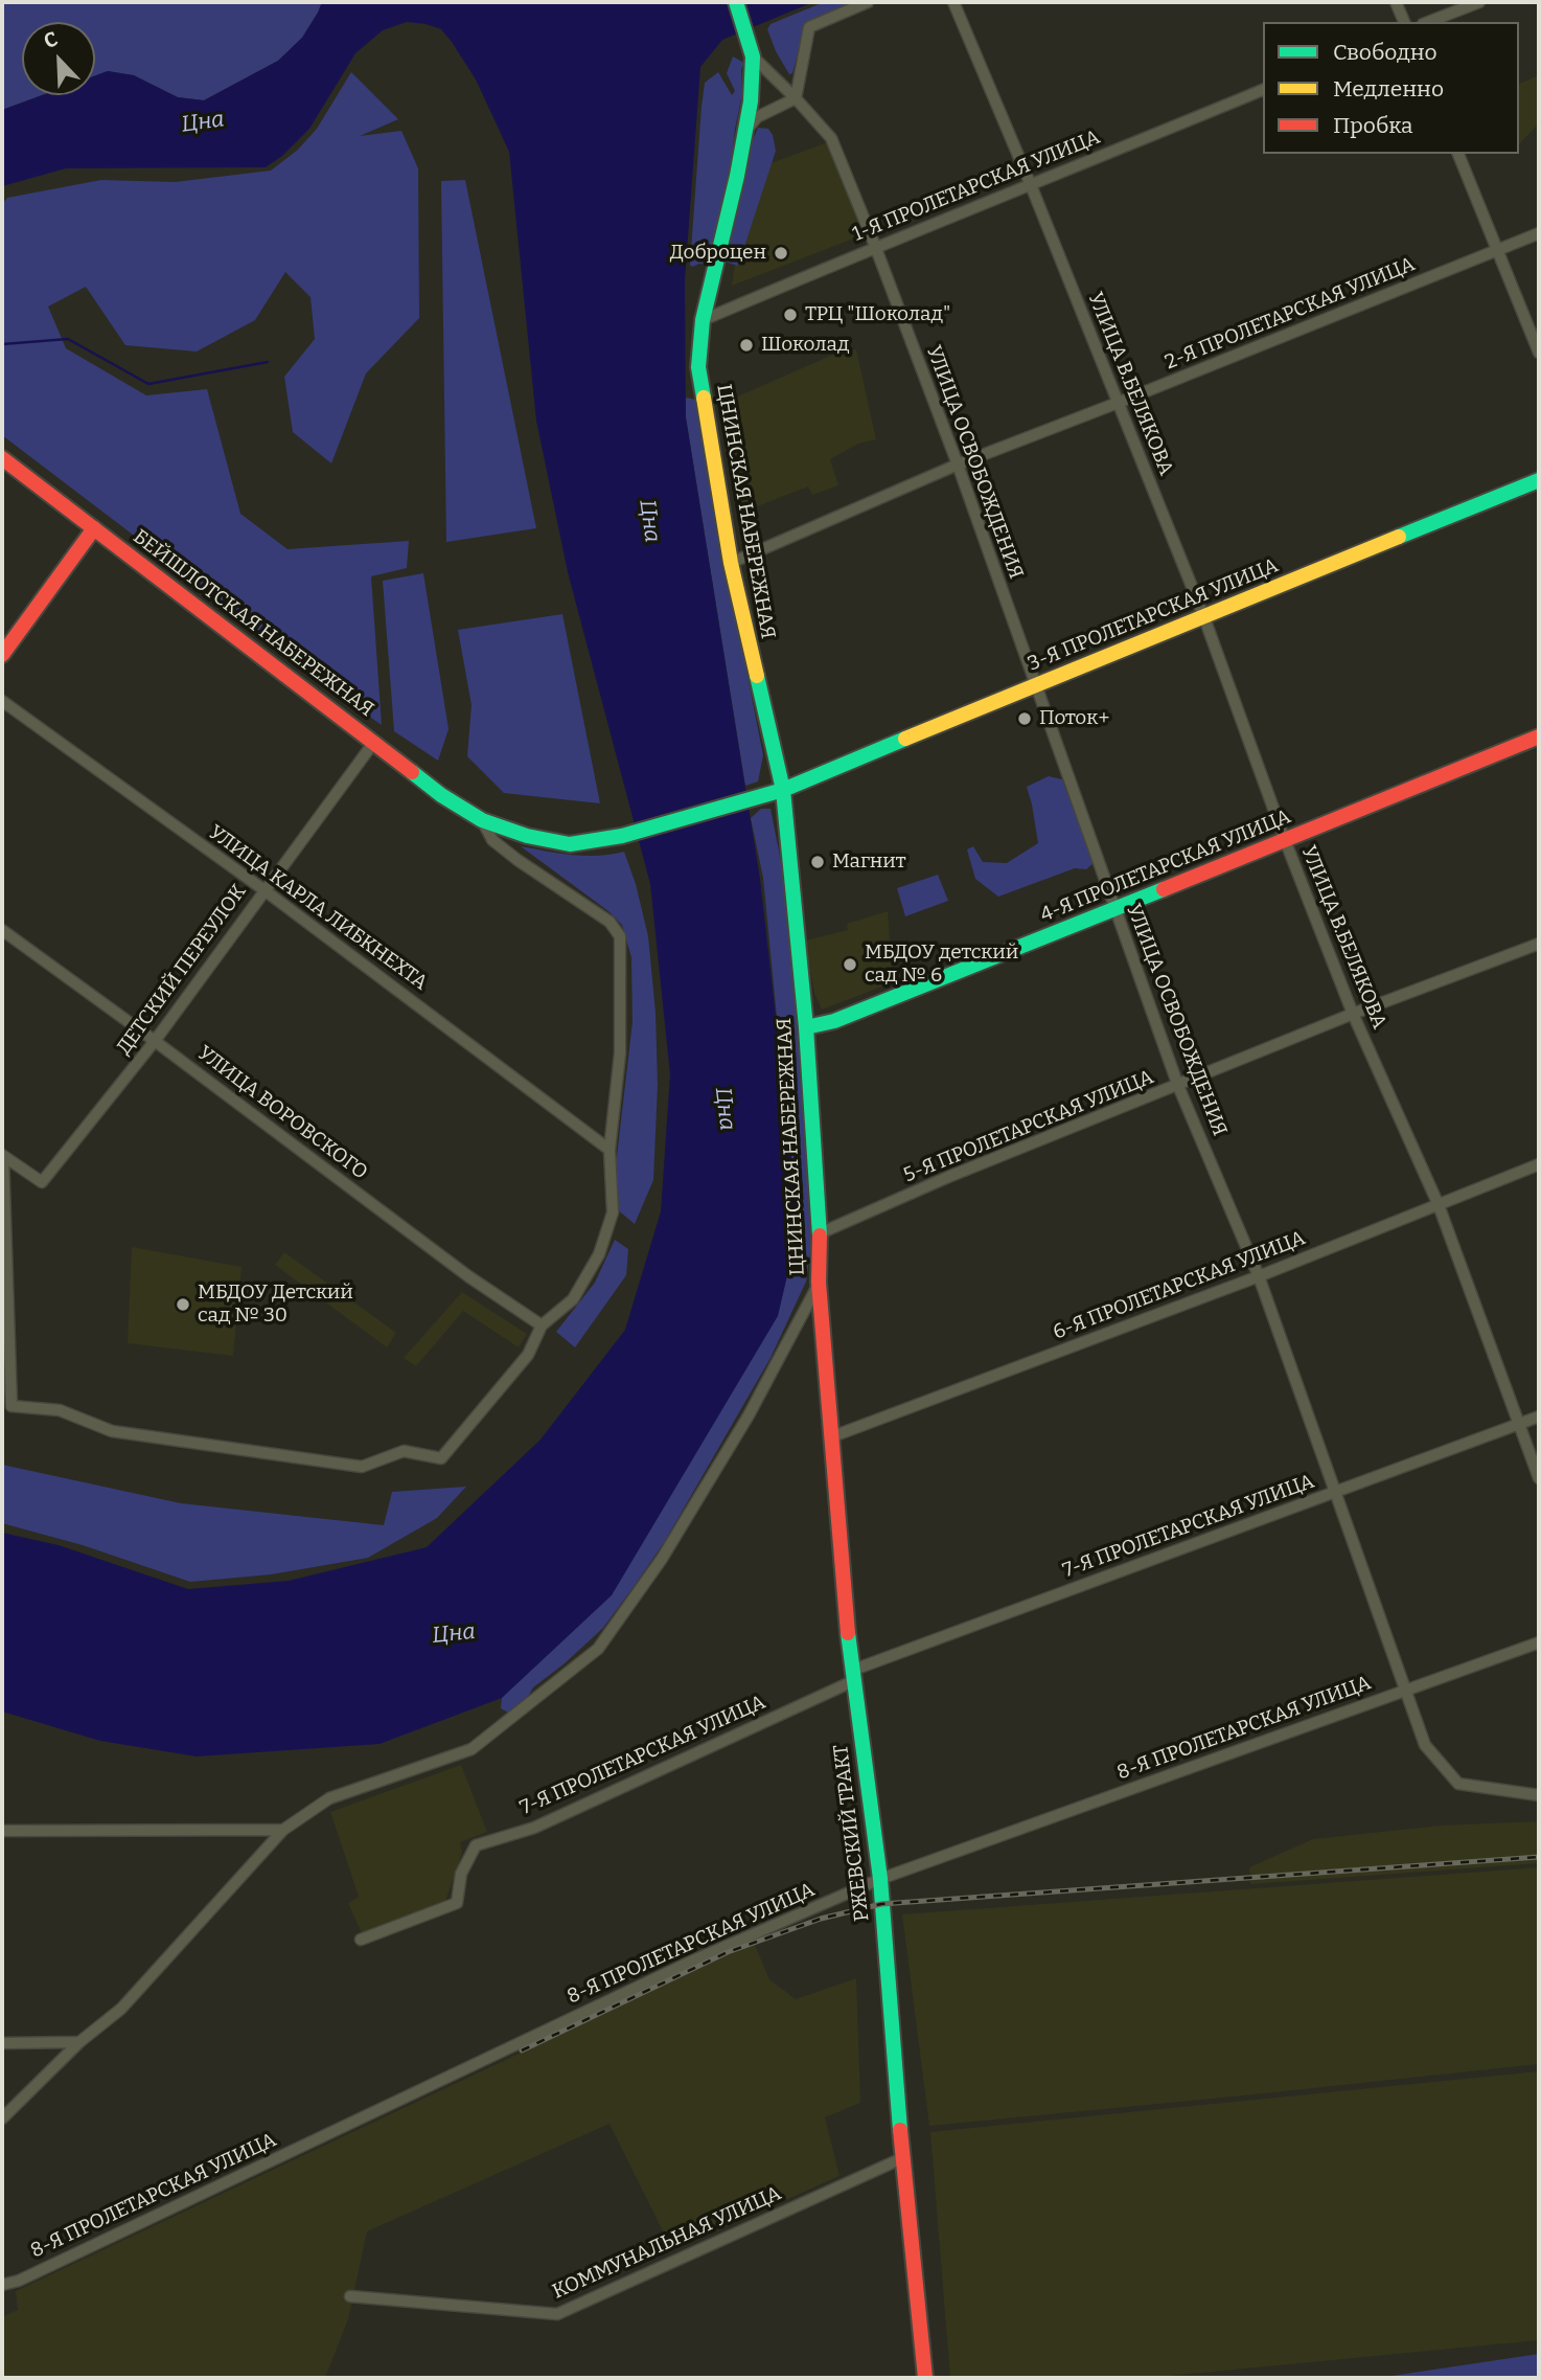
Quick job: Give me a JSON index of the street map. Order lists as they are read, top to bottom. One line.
{"streets":{"street":["1-Я ПРОЛЕТАРСКАЯ УЛИЦА","2-Я ПРОЛЕТАРСКАЯ УЛИЦА","УЛИЦА В.БЕЛЯКОВА","УЛИЦА ОСВОБОЖДЕНИЯ","ЦНИНСКАЯ НАБЕРЕЖНАЯ","3-Я ПРОЛЕТАРСКАЯ УЛИЦА","БЕЙШЛОТСКАЯ НАБЕРЕЖНАЯ","4-Я ПРОЛЕТАРСКАЯ УЛИЦА","УЛИЦА КАРЛА ЛИБКНЕХТА","ДЕТСКИЙ ПЕРЕУЛОК","УЛИЦА ВОРОВСКОГО","5-Я ПРОЛЕТАРСКАЯ УЛИЦА","6-Я ПРОЛЕТАРСКАЯ УЛИЦА","7-Я ПРОЛЕТАРСКАЯ УЛИЦА","8-Я ПРОЛЕТАРСКАЯ УЛИЦА","РЖЕВСКИЙ ТРАКТ","КОММУНАЛЬНАЯ УЛИЦА"]},"crossings":[["1-Я ПРОЛЕТАРСКАЯ УЛИЦА","УЛИЦА В.БЕЛЯКОВА"],["1-Я ПРОЛЕТАРСКАЯ УЛИЦА","УЛИЦА ОСВОБОЖДЕНИЯ"],["1-Я ПРОЛЕТАРСКАЯ УЛИЦА","ЦНИНСКАЯ НАБЕРЕЖНАЯ"],["2-Я ПРОЛЕТАРСКАЯ УЛИЦА","УЛИЦА В.БЕЛЯКОВА"],["2-Я ПРОЛЕТАРСКАЯ УЛИЦА","УЛИЦА ОСВОБОЖДЕНИЯ"],["2-Я ПРОЛЕТАРСКАЯ УЛИЦА","ЦНИНСКАЯ НАБЕРЕЖНАЯ"],["УЛИЦА В.БЕЛЯКОВА","3-Я ПРОЛЕТАРСКАЯ УЛИЦА"],["УЛИЦА В.БЕЛЯКОВА","4-Я ПРОЛЕТАРСКАЯ УЛИЦА"],["УЛИЦА В.БЕЛЯКОВА","5-Я ПРОЛЕТАРСКАЯ УЛИЦА"],["УЛИЦА В.БЕЛЯКОВА","6-Я ПРОЛЕТАРСКАЯ УЛИЦА"],["УЛИЦА В.БЕЛЯКОВА","7-Я ПРОЛЕТАРСКАЯ УЛИЦА"],["УЛИЦА ОСВОБОЖДЕНИЯ","ЦНИНСКАЯ НАБЕРЕЖНАЯ"],["УЛИЦА ОСВОБОЖДЕНИЯ","3-Я ПРОЛЕТАРСКАЯ УЛИЦА"],["УЛИЦА ОСВОБОЖДЕНИЯ","4-Я ПРОЛЕТАРСКАЯ УЛИЦА"],["УЛИЦА ОСВОБОЖДЕНИЯ","5-Я ПРОЛЕТАРСКАЯ УЛИЦА"],["УЛИЦА ОСВОБОЖДЕНИЯ","6-Я ПРОЛЕТАРСКАЯ УЛИЦА"],["УЛИЦА ОСВОБОЖДЕНИЯ","7-Я ПРОЛЕТАРСКАЯ УЛИЦА"],["УЛИЦА ОСВОБОЖДЕНИЯ","8-Я ПРОЛЕТАРСКАЯ УЛИЦА"],["ЦНИНСКАЯ НАБЕРЕЖНАЯ","3-Я ПРОЛЕТАРСКАЯ УЛИЦА"],["ЦНИНСКАЯ НАБЕРЕЖНАЯ","4-Я ПРОЛЕТАРСКАЯ УЛИЦА"],["ЦНИНСКАЯ НАБЕРЕЖНАЯ","5-Я ПРОЛЕТАРСКАЯ УЛИЦА"],["ЦНИНСКАЯ НАБЕРЕЖНАЯ","РЖЕВСКИЙ ТРАКТ"],["3-Я ПРОЛЕТАРСКАЯ УЛИЦА","БЕЙШЛОТСКАЯ НАБЕРЕЖНАЯ"],["БЕЙШЛОТСКАЯ НАБЕРЕЖНАЯ","УЛИЦА КАРЛА ЛИБКНЕХТА"],["БЕЙШЛОТСКАЯ НАБЕРЕЖНАЯ","ДЕТСКИЙ ПЕРЕУЛОК"],["БЕЙШЛОТСКАЯ НАБЕРЕЖНАЯ","УЛИЦА ВОРОВСКОГО"],["УЛИЦА КАРЛА ЛИБКНЕХТА","ДЕТСКИЙ ПЕРЕУЛОК"],["ДЕТСКИЙ ПЕРЕУЛОК","УЛИЦА ВОРОВСКОГО"],["6-Я ПРОЛЕТАРСКАЯ УЛИЦА","РЖЕВСКИЙ ТРАКТ"],["7-Я ПРОЛЕТАРСКАЯ УЛИЦА","РЖЕВСКИЙ ТРАКТ"],["8-Я ПРОЛЕТАРСКАЯ УЛИЦА","РЖЕВСКИЙ ТРАКТ"],["РЖЕВСКИЙ ТРАКТ","КОММУНАЛЬНАЯ УЛИЦА"]],"water":["Цна"],"places":["Доброцен","ТРЦ \"Шоколад\"","Шоколад","Поток+","Магнит","МБДОУ детский сад № 6","МБДОУ Детский сад № 30"],"legend":["Свободно","Медленно","Пробка"],"north":"top left"}
